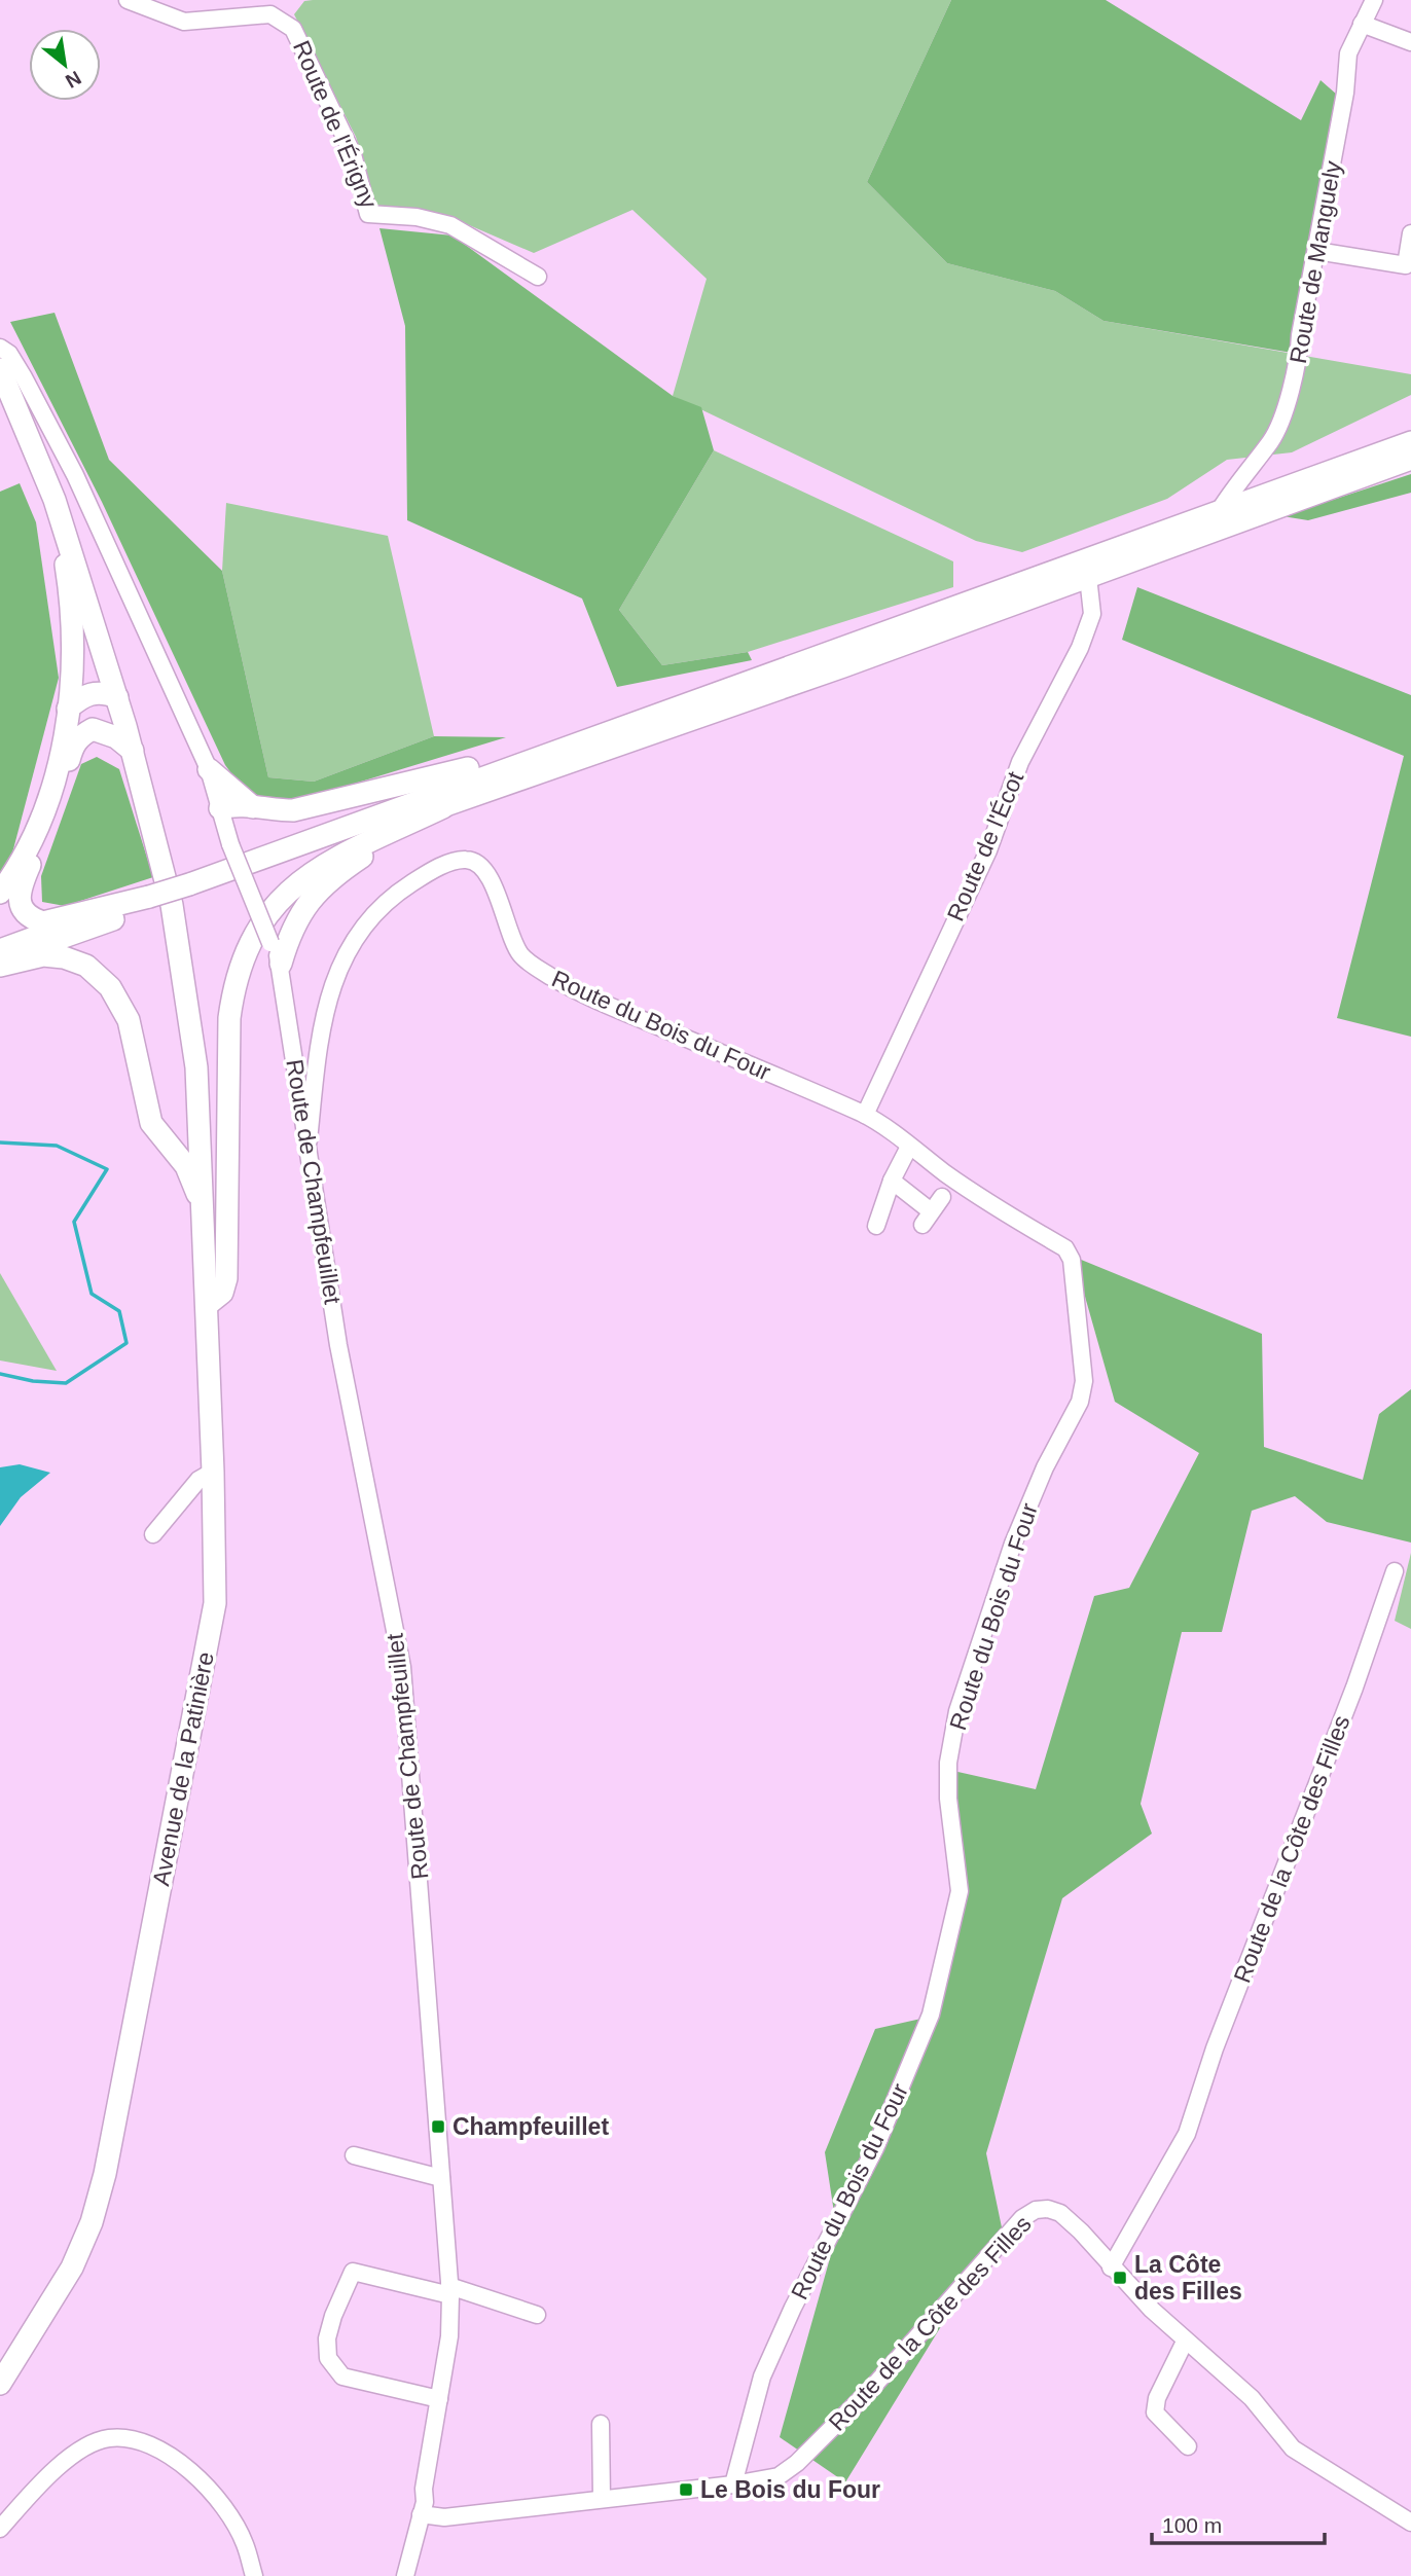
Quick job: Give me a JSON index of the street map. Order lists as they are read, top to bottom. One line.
{"streets":{"main road":["Avenue de la Patinière"],"street":["Route de l'Érigny","Route de Manguely","Route de l'Écot","Route du Bois du Four","Route de Champfeuillet","Route de la Côte des Filles"]},"crossings":[["Route de l'Écot","Route du Bois du Four"],["Route du Bois du Four","Route de Champfeuillet"],["Route du Bois du Four","Route de la Côte des Filles"],["Route de Champfeuillet","Route de la Côte des Filles"]],"places":{"transit":["Champfeuillet","La Côte des Filles","Le Bois du Four"]},"scale_bar":"100 m","north":"bottom right"}
